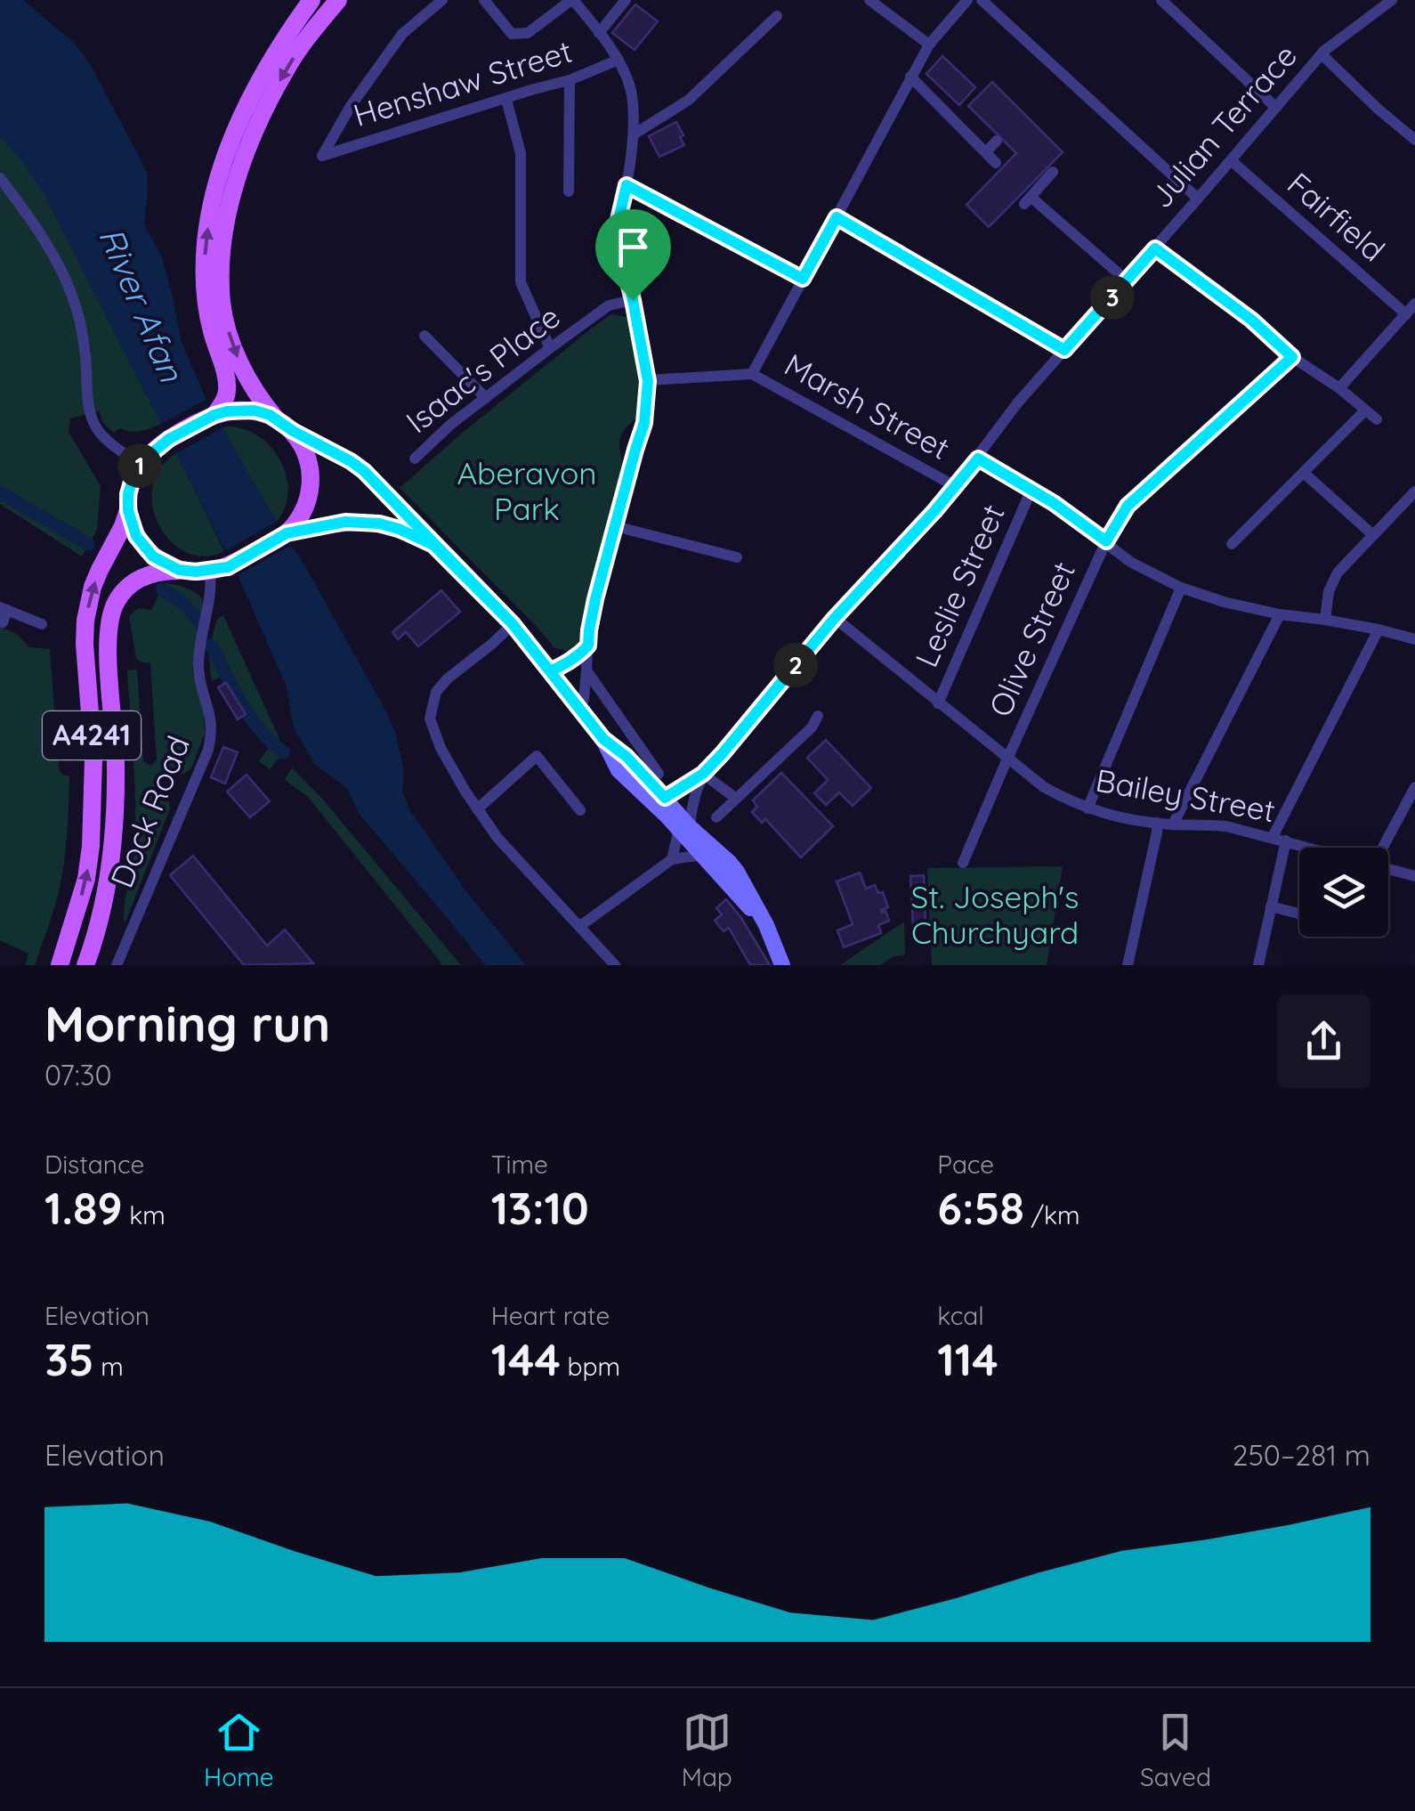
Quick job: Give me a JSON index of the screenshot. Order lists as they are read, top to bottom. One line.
{"streets":{"main road":["A4241"],"street":["Henshaw Street","Julian Terrace","Fairfield","Isaac's Place","Marsh Street","Leslie Street","Olive Street","Bailey Street","Dock Road"]},"crossings":[["Julian Terrace","Fairfield"],["Julian Terrace","Marsh Street"],["Julian Terrace","Bailey Street"],["Leslie Street","Bailey Street"],["Olive Street","Bailey Street"],["A4241","Dock Road"]],"water":["River Afan"],"parks":["Aberavon Park","St. Joseph's Churchyard"],"page":{"pins":["3","1","2"],"heading":["Morning run","07:30"],"stats":[["Distance","1.89 km"],["Time","13:10"],["Pace","6:58 /km"],["Elevation","35 m"],["Heart rate","144 bpm"],["kcal","114"]],"chart":["Elevation","250–281 m"],"tabs":["Home","Map","Saved"]}}
